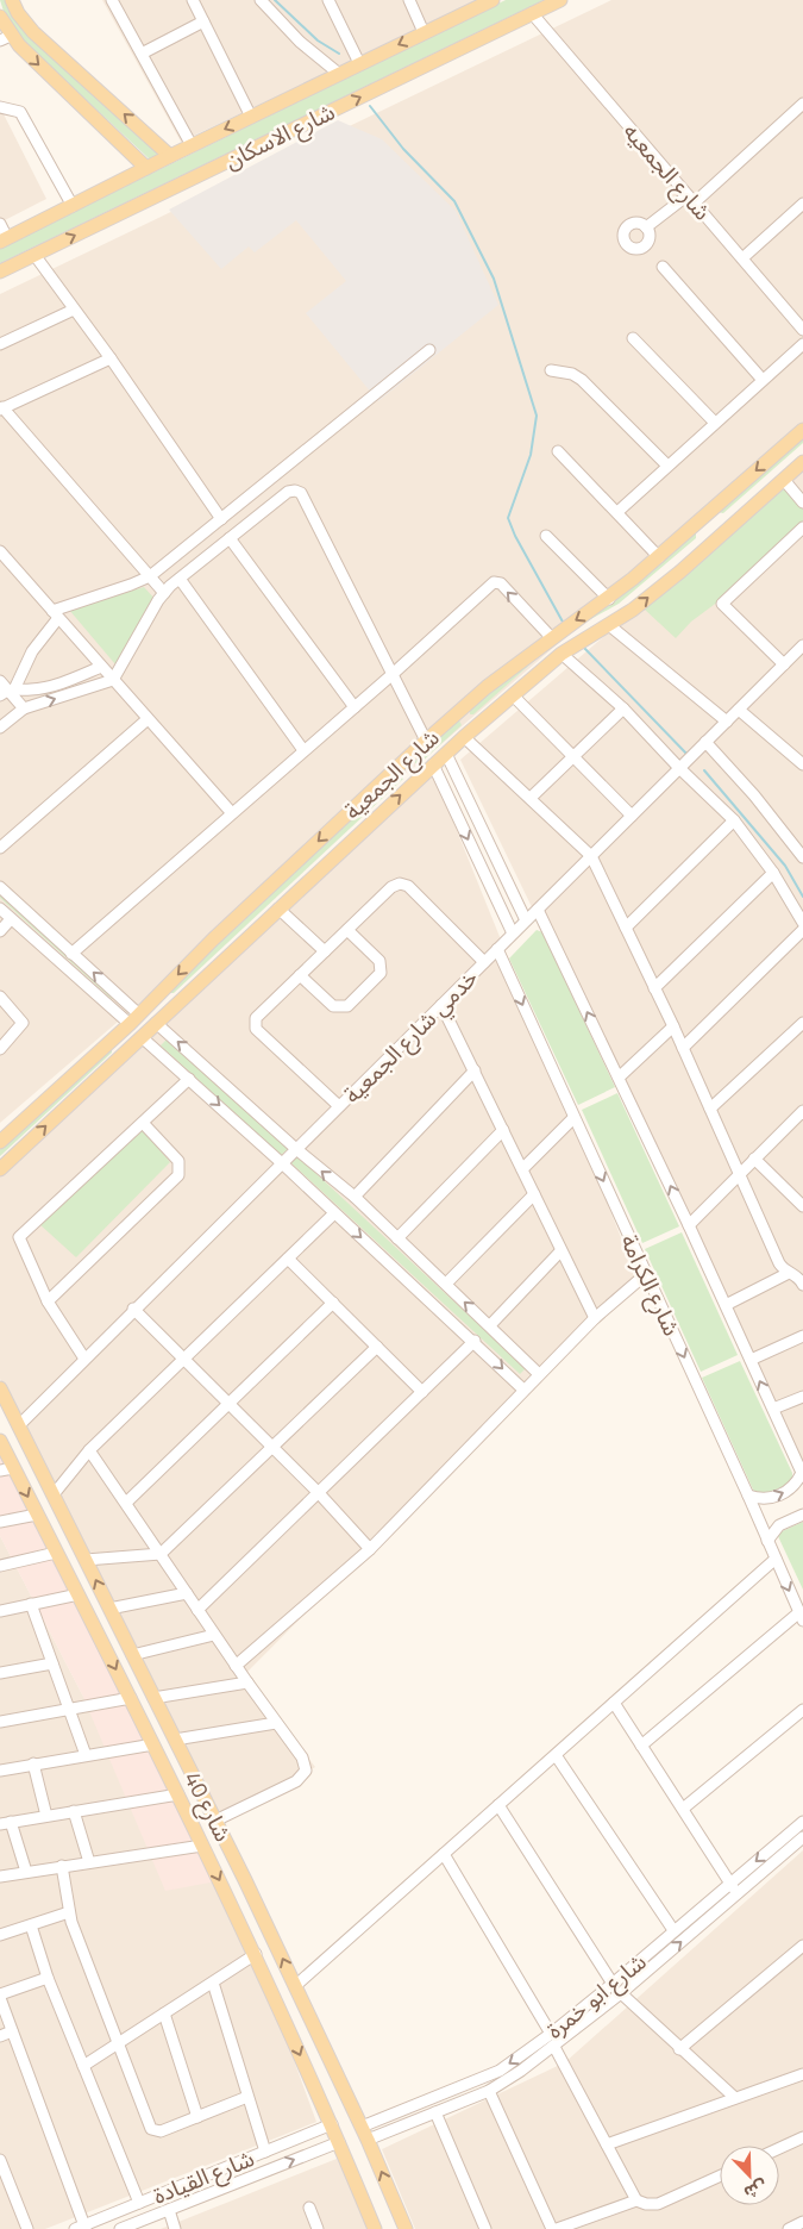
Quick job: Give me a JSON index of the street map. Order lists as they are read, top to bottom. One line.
{"streets":{"main road":["شارع الاسكان","شارع الجمعية","شارع 40"],"street":["شارع الجمعيه","خدمي شارع الجمعية","شارع الكرامة","شارع ابو خمرة","شارع القيادة"]},"crossings":[["شارع الاسكان","شارع الجمعيه"],["خدمي شارع الجمعية","شارع الكرامة"],["خدمي شارع الجمعية","شارع 40"],["شارع 40","شارع ابو خمرة"],["شارع 40","شارع القيادة"]],"north":"bottom right"}
